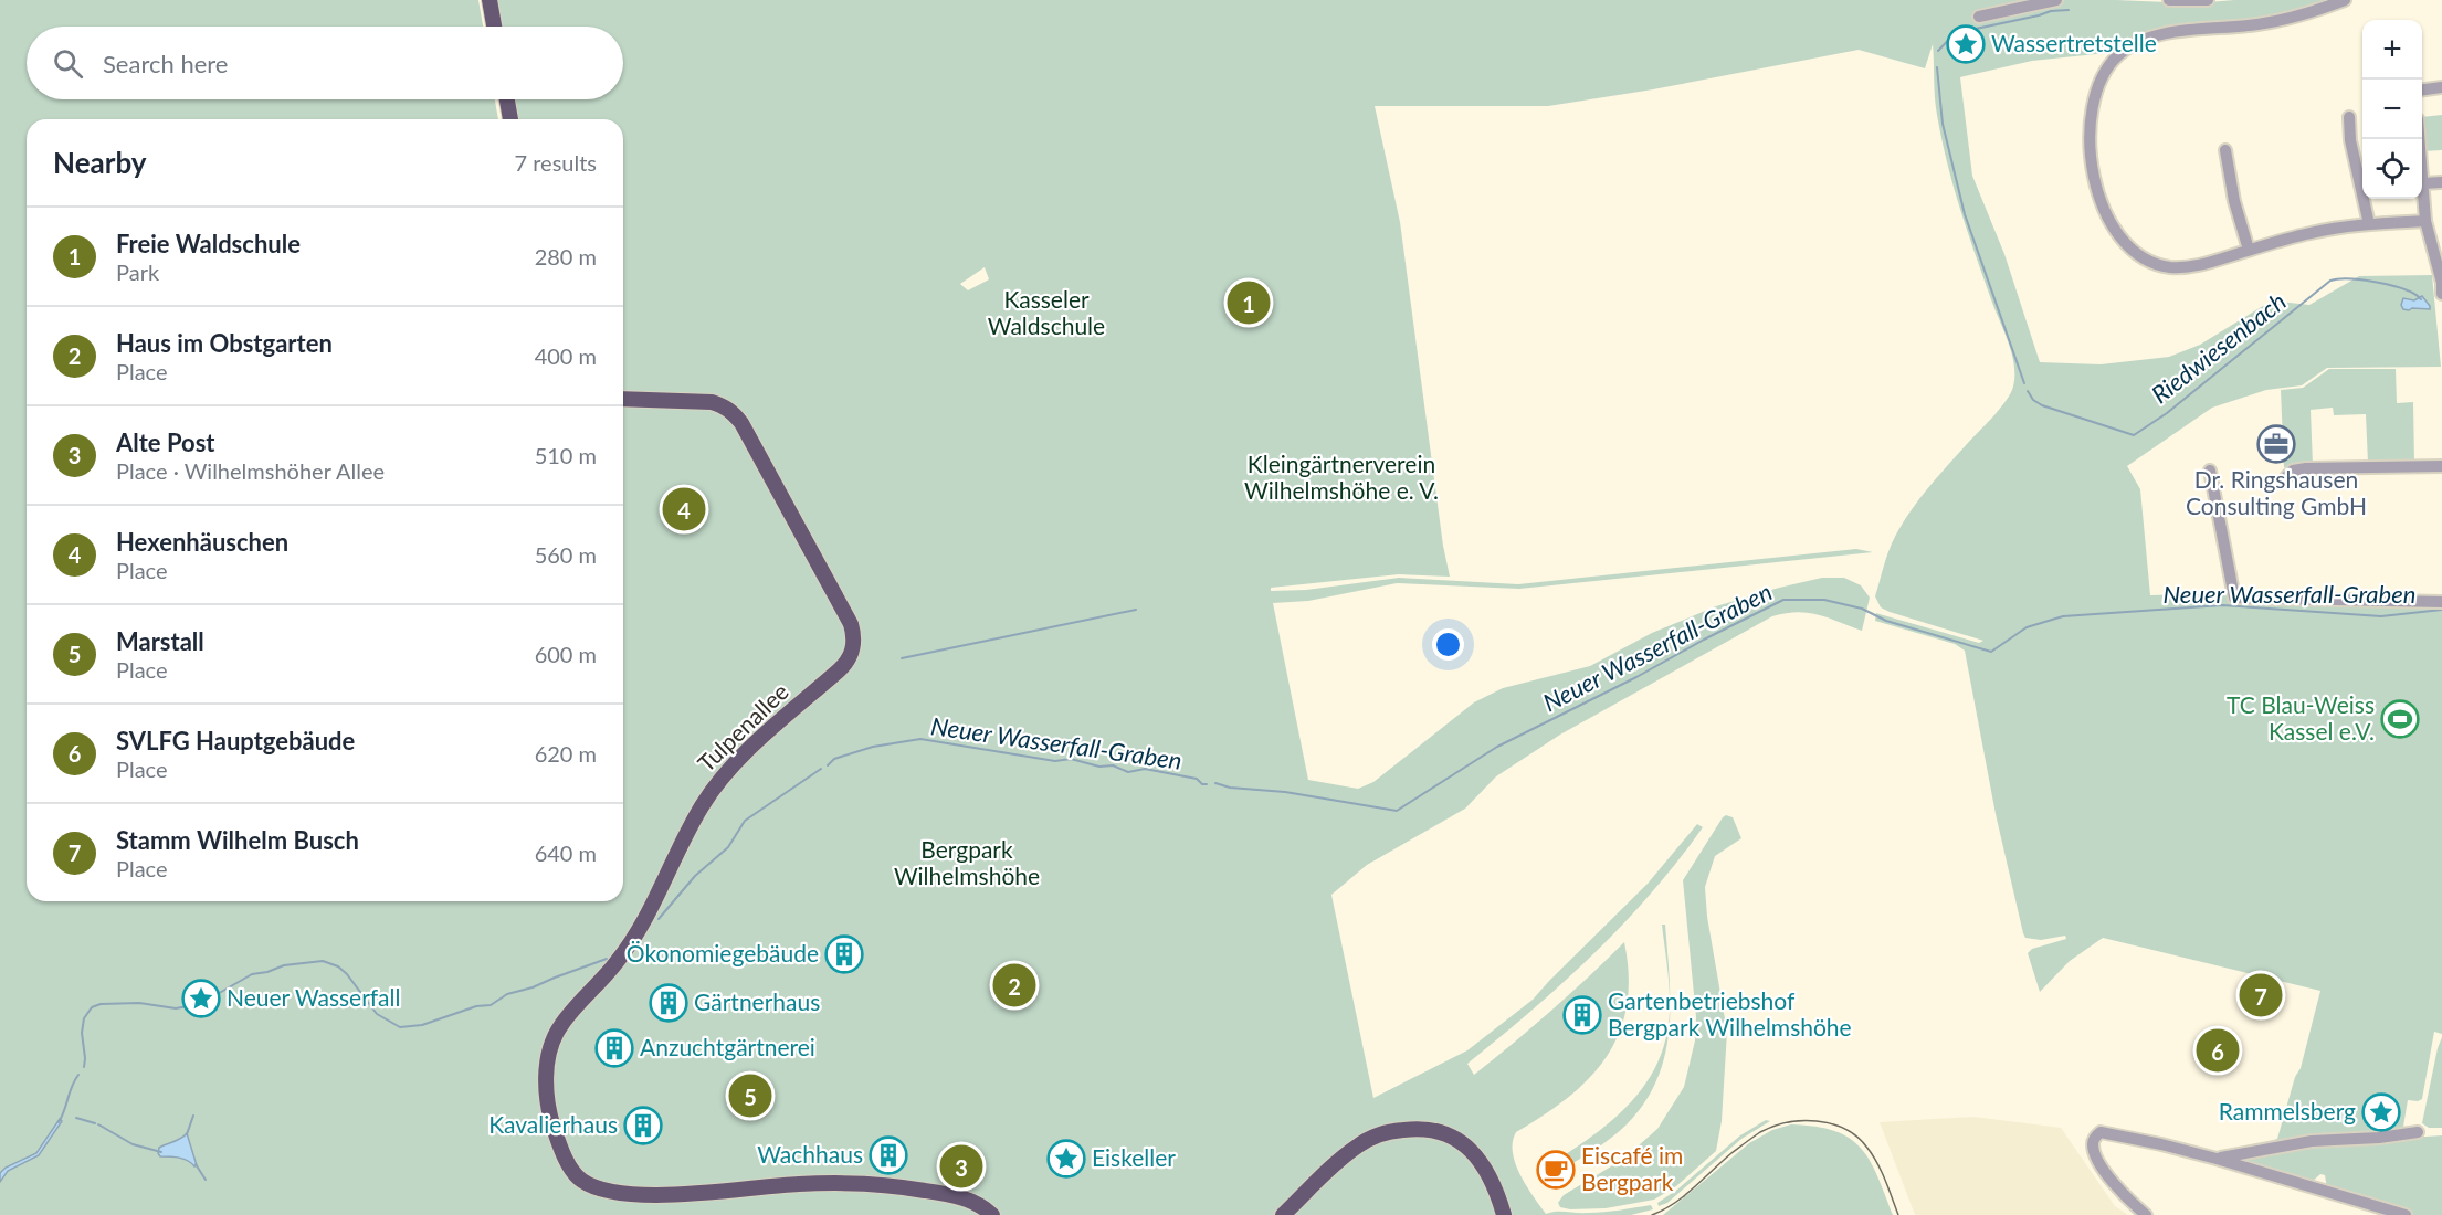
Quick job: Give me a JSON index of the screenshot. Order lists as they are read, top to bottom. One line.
{"streets":{"main road":["Tulpenallee"]},"water":["Riedwiesenbach","Neuer Wasserfall-Graben"],"parks":["Kasseler Waldschule","Kleingärtnerverein Wilhelmshöhe e. V.","Bergpark Wilhelmshöhe"],"places":{"place":["Wassertretstelle","Neuer Wasserfall","Rammelsberg","Eiskeller"],"office":["Dr. Ringshausen Consulting GmbH"],"sports":["TC Blau-Weiss Kassel e.V."],"building":["Ökonomiegebäude","Gärtnerhaus","Gartenbetriebshof Bergpark Wilhelmshöhe","Anzuchtgärtnerei","Kavalierhaus","Wachhaus"],"cafe":["Eiscafé im Bergpark"]},"page":{"map_buttons":["+","−"],"search":"Search here","heading":["Nearby","7 results"],"list":[{"mark":"1","name":"Freie Waldschule","note":"Park","value":"280 m"},{"mark":"2","name":"Haus im Obstgarten","note":"Place","value":"400 m"},{"mark":"3","name":"Alte Post","note":"Place · Wilhelmshöher Allee","value":"510 m"},{"mark":"4","name":"Hexenhäuschen","note":"Place","value":"560 m"},{"mark":"5","name":"Marstall","note":"Place","value":"600 m"},{"mark":"6","name":"SVLFG Hauptgebäude","note":"Place","value":"620 m"},{"mark":"7","name":"Stamm Wilhelm Busch","note":"Place","value":"640 m"}],"pins":["1","4","2","7","6","5","3"]}}
